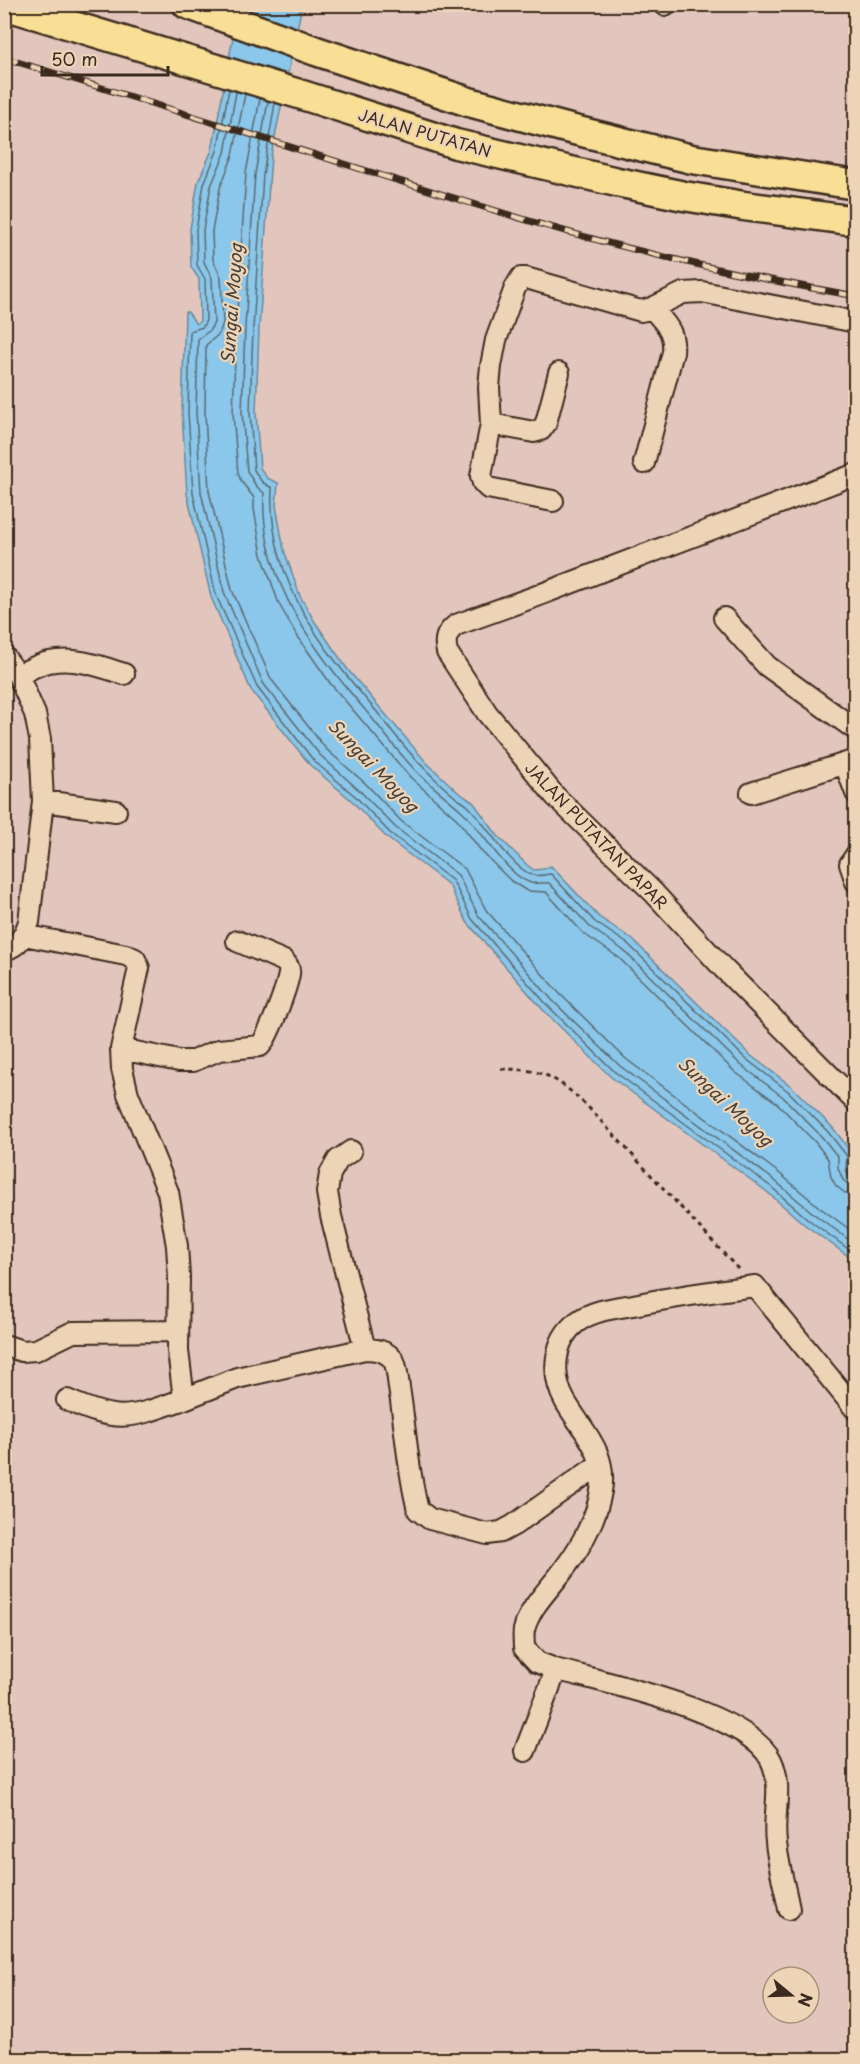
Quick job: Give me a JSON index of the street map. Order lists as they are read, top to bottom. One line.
{"streets":{"highway":["JALAN PUTATAN"],"street":["JALAN PUTATAN PAPAR"]},"water":["Sungai Moyog"],"scale_bar":"50 m","north":"right"}
